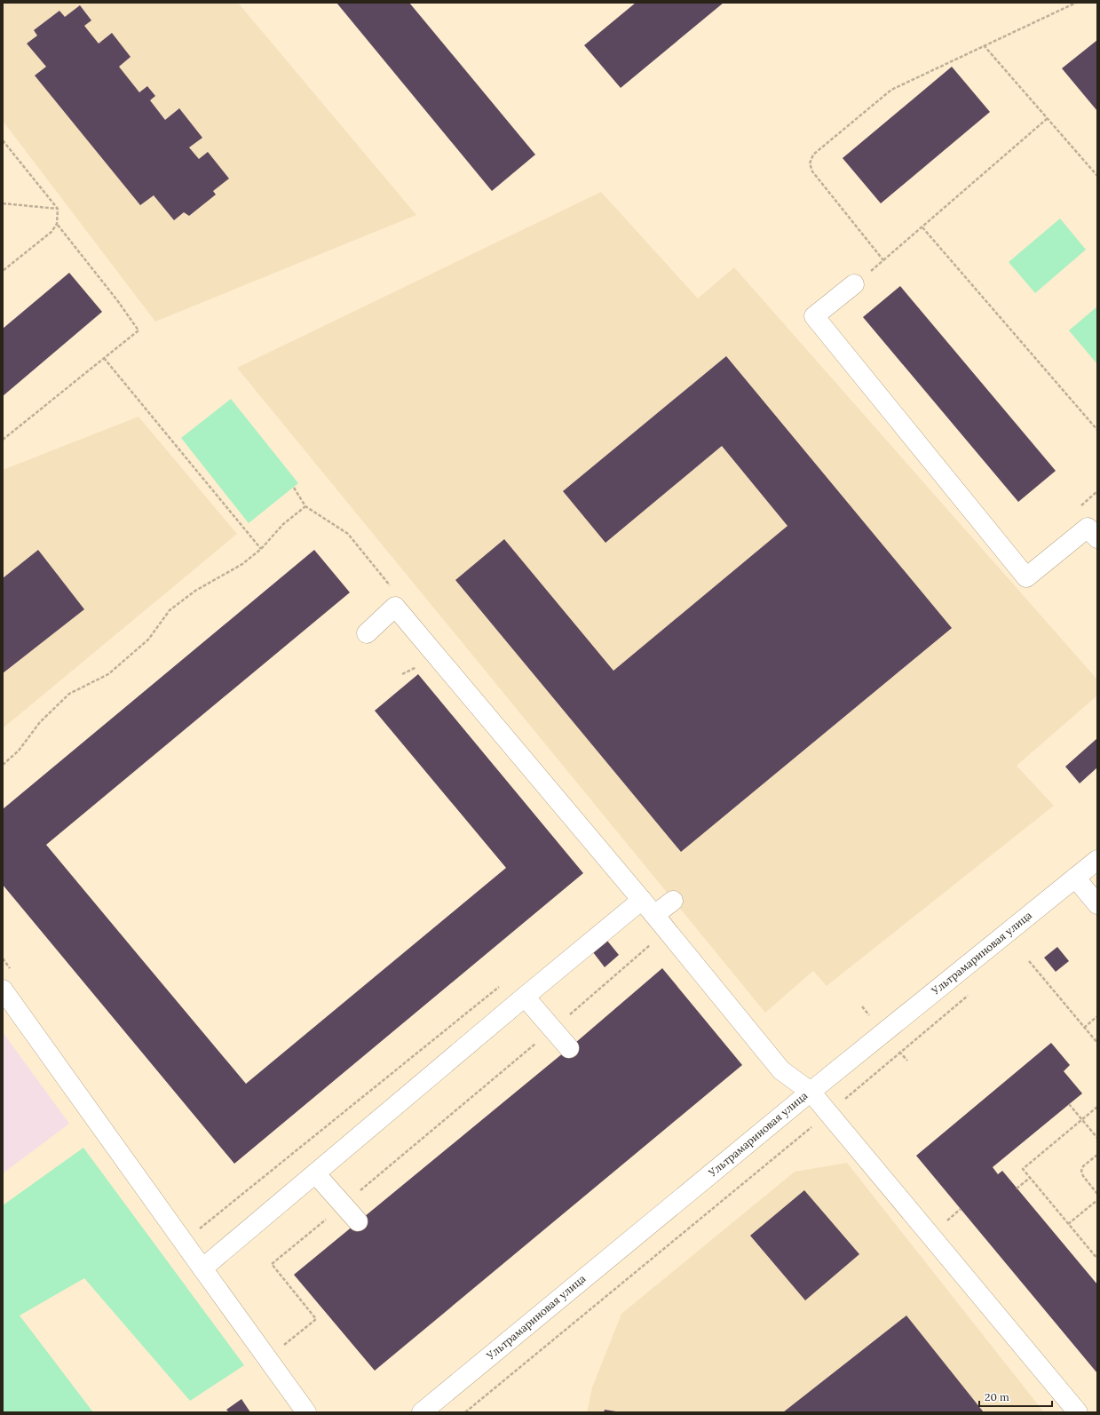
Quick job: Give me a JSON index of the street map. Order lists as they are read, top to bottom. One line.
{"streets":{"street":["Ультрамариновая улица"]},"scale_bar":"20 m"}
